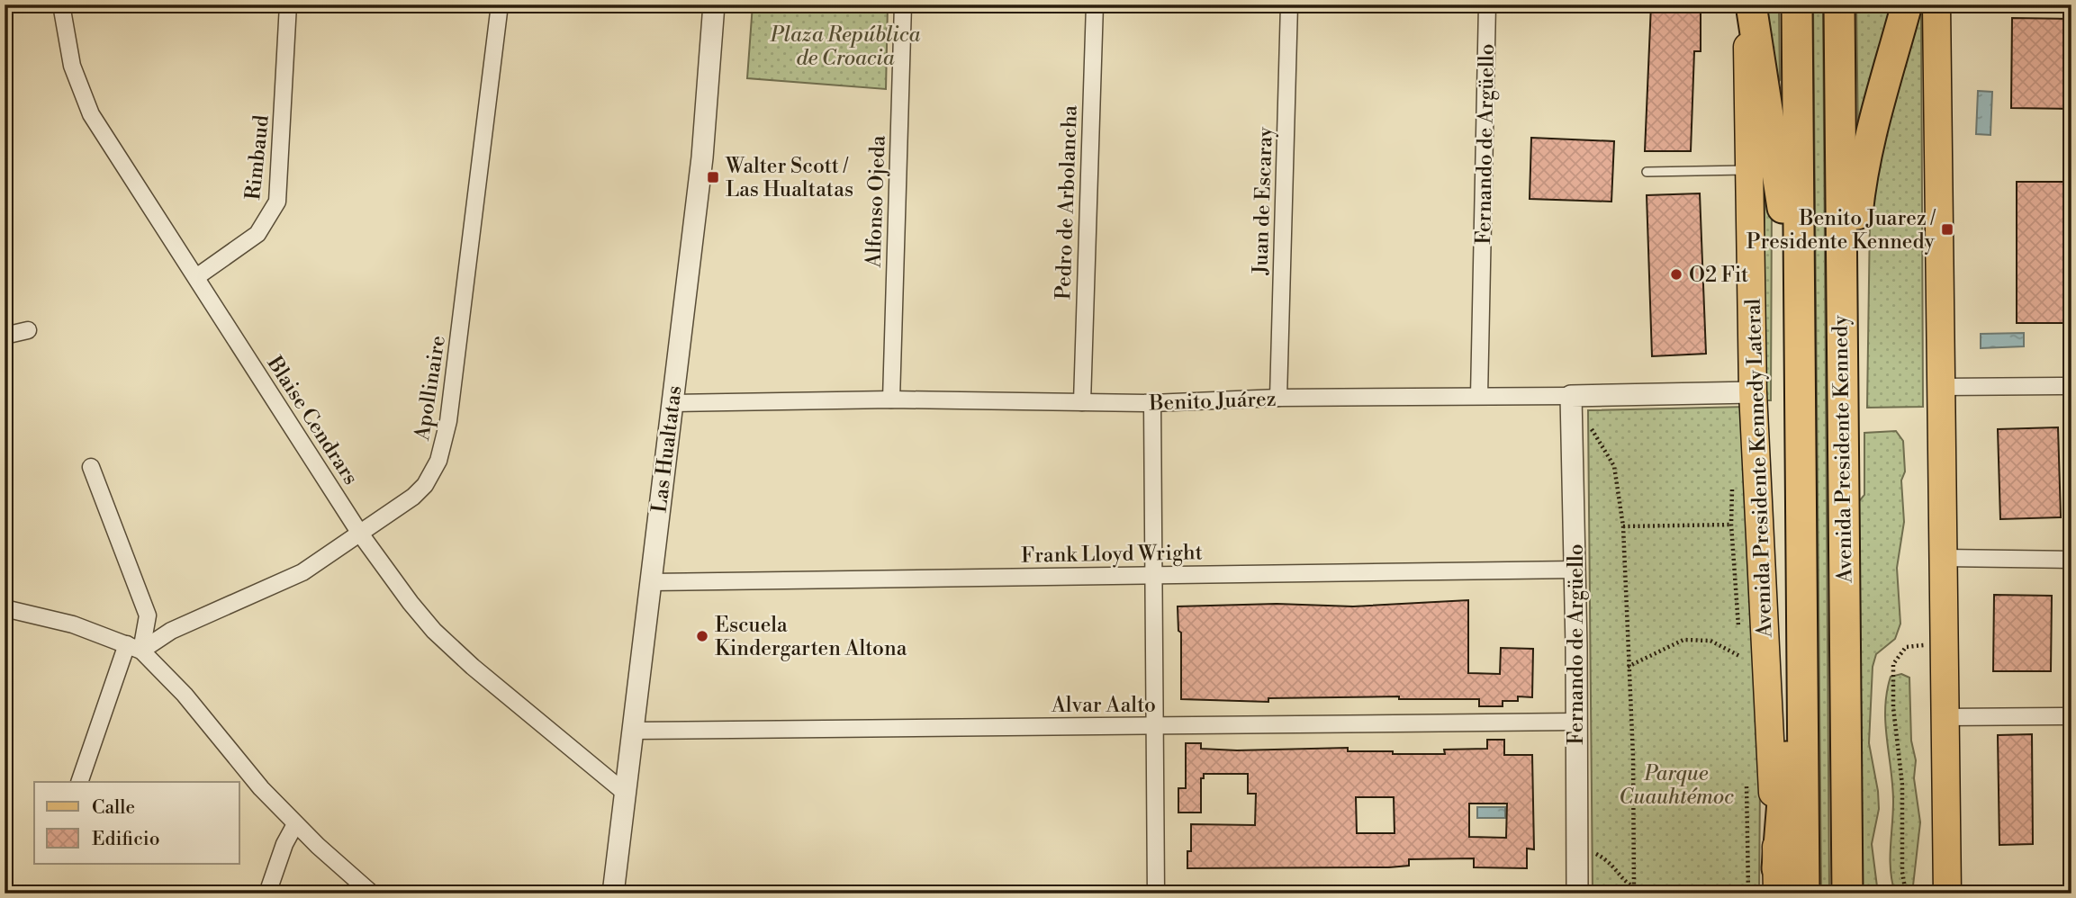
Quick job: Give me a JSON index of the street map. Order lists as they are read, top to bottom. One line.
{"streets":{"highway":["Avenida Presidente Kennedy"],"main road":["Avenida Presidente Kennedy Lateral"],"street":["Fernando de Argüello","Rimbaud","Juan de Escaray","Alfonso Ojeda","Pedro de Arbolancha","Apollinaire","Benito Juárez","Blaise Cendrars","Las Hualtatas","Frank Lloyd Wright","Alvar Aalto"]},"crossings":[["Fernando de Argüello","Benito Juárez"],["Fernando de Argüello","Frank Lloyd Wright"],["Fernando de Argüello","Alvar Aalto"],["Rimbaud","Blaise Cendrars"],["Juan de Escaray","Benito Juárez"],["Alfonso Ojeda","Benito Juárez"],["Pedro de Arbolancha","Benito Juárez"],["Apollinaire","Blaise Cendrars"],["Benito Juárez","Las Hualtatas"],["Benito Juárez","Avenida Presidente Kennedy Lateral"],["Blaise Cendrars","Las Hualtatas"],["Las Hualtatas","Frank Lloyd Wright"],["Las Hualtatas","Alvar Aalto"]],"parks":["Plaza República de Croacia","Parque Cuauhtémoc"],"places":{"transit":["Walter Scott / Las Hualtatas","Benito Juarez / Presidente Kennedy"],"other":["O2 Fit","Escuela Kindergarten Altona"]},"legend":["Calle","Edificio"]}
